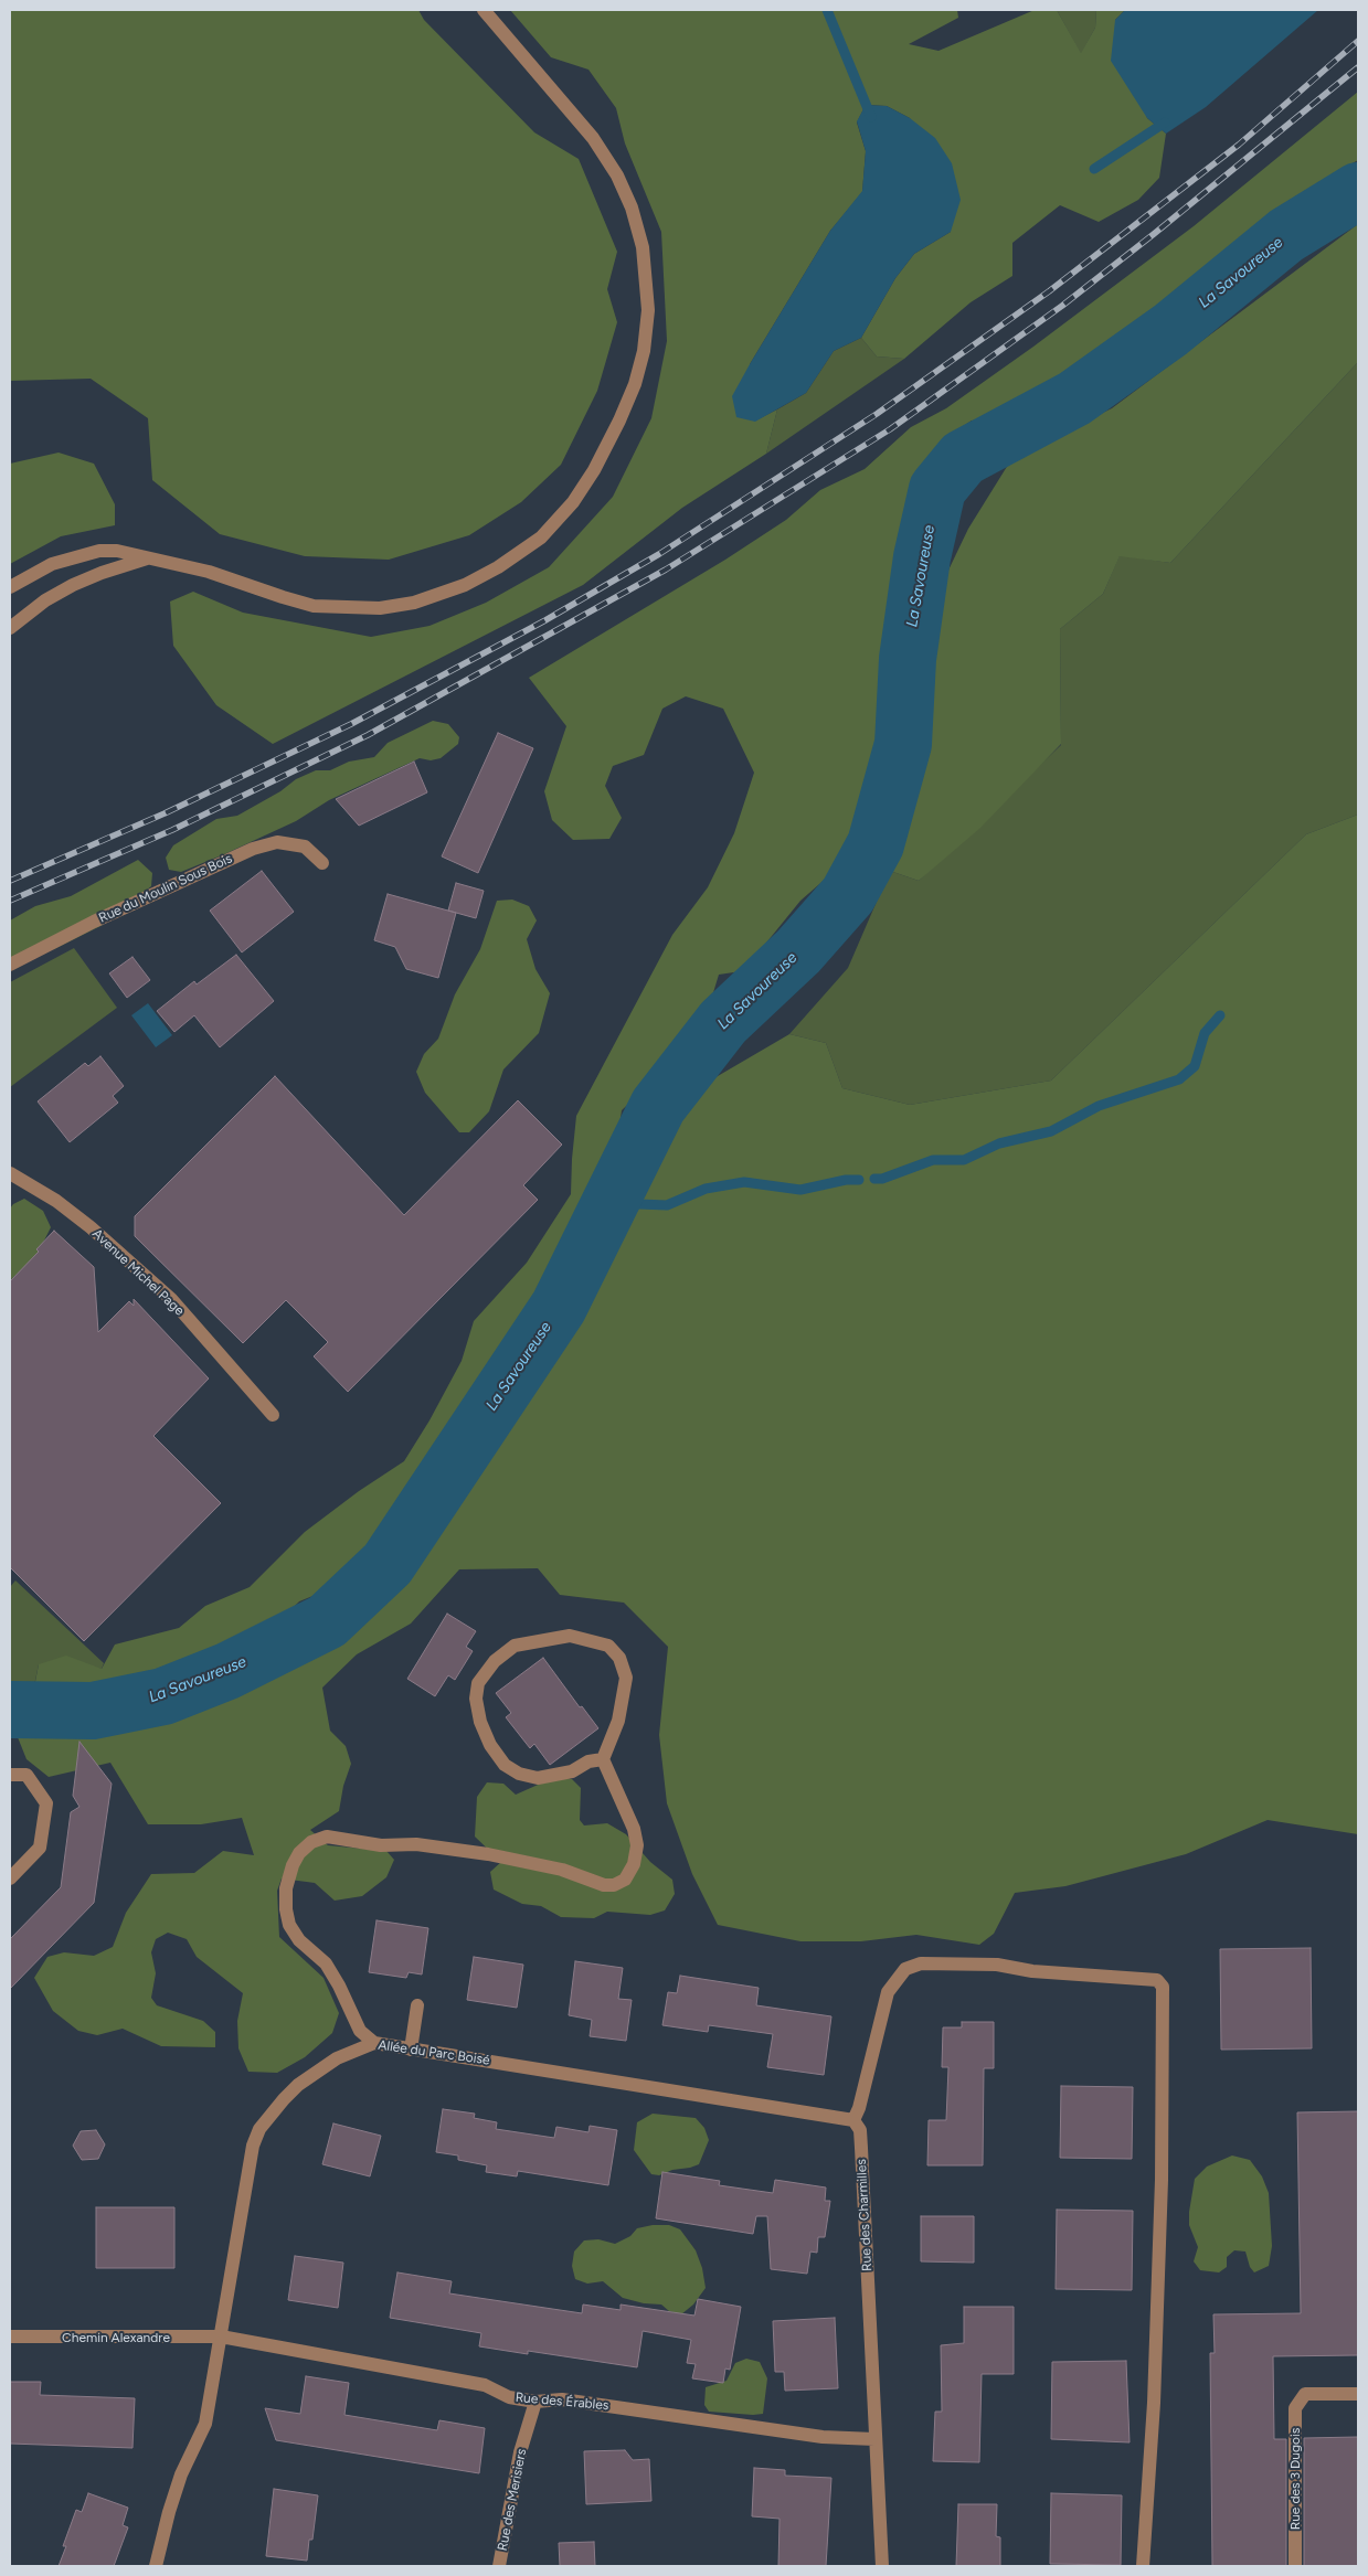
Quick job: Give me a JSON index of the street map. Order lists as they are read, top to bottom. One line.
{"streets":{"street":["Rue du Moulin Sous Bois","Avenue Michel Page","Allée du Parc Boisé","Rue des Charmilles","Chemin Alexandre","Rue des Érables","Rue des 3 Dugois","Rue des Merisiers"]},"crossings":[["Allée du Parc Boisé","Rue des Charmilles"],["Allée du Parc Boisé","Chemin Alexandre"],["Allée du Parc Boisé","Rue des Érables"],["Rue des Charmilles","Rue des Érables"],["Chemin Alexandre","Rue des Érables"],["Rue des Érables","Rue des Merisiers"]],"water":["La Savoureuse"]}
